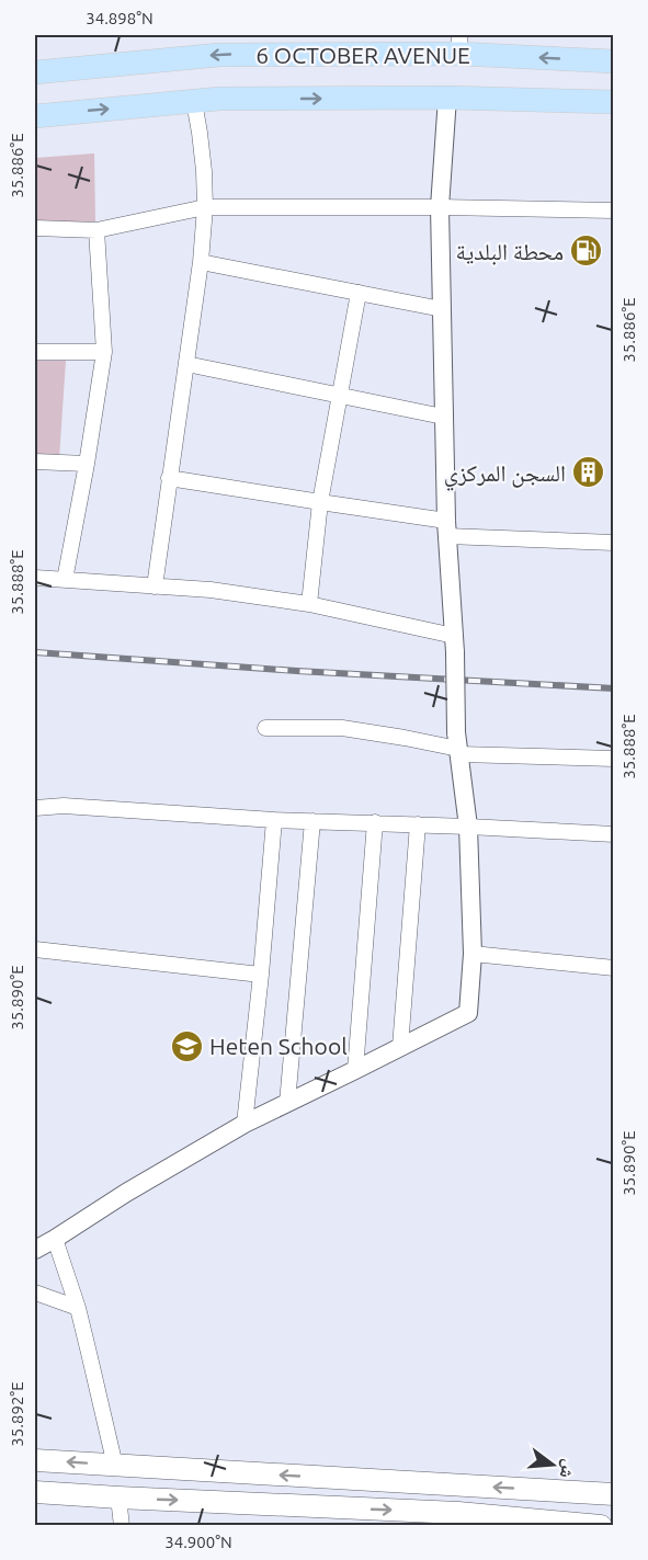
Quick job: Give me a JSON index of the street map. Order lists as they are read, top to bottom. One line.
{"streets":{"main road":["6 OCTOBER AVENUE"]},"places":{"fuel station":["محطة البلدية"],"building":["السجن المركزي"],"school or university":["Heten School"]},"north":"right","coordinates":["34.898°N","35.886°E","35.888°E","35.890°E","35.892°E","34.900°N"]}
